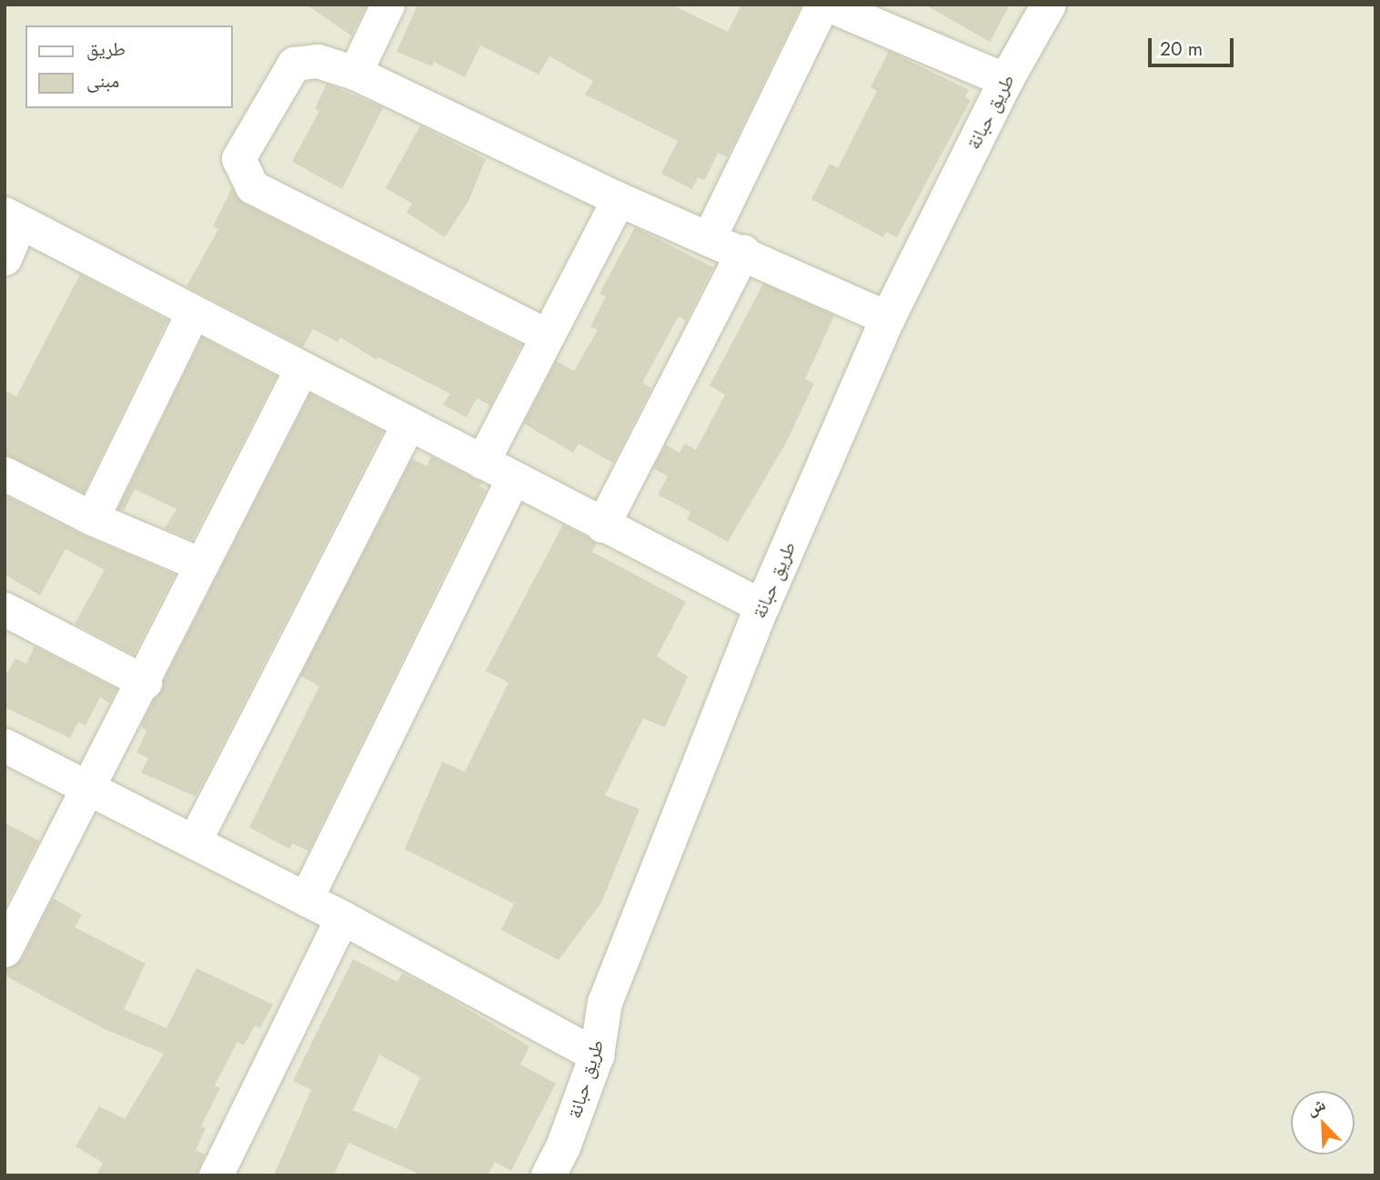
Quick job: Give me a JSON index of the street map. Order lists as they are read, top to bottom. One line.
{"streets":{"street":["طريق حبانة"]},"legend":["طريق","مبنى"],"scale_bar":"20 m","north":"top left"}
